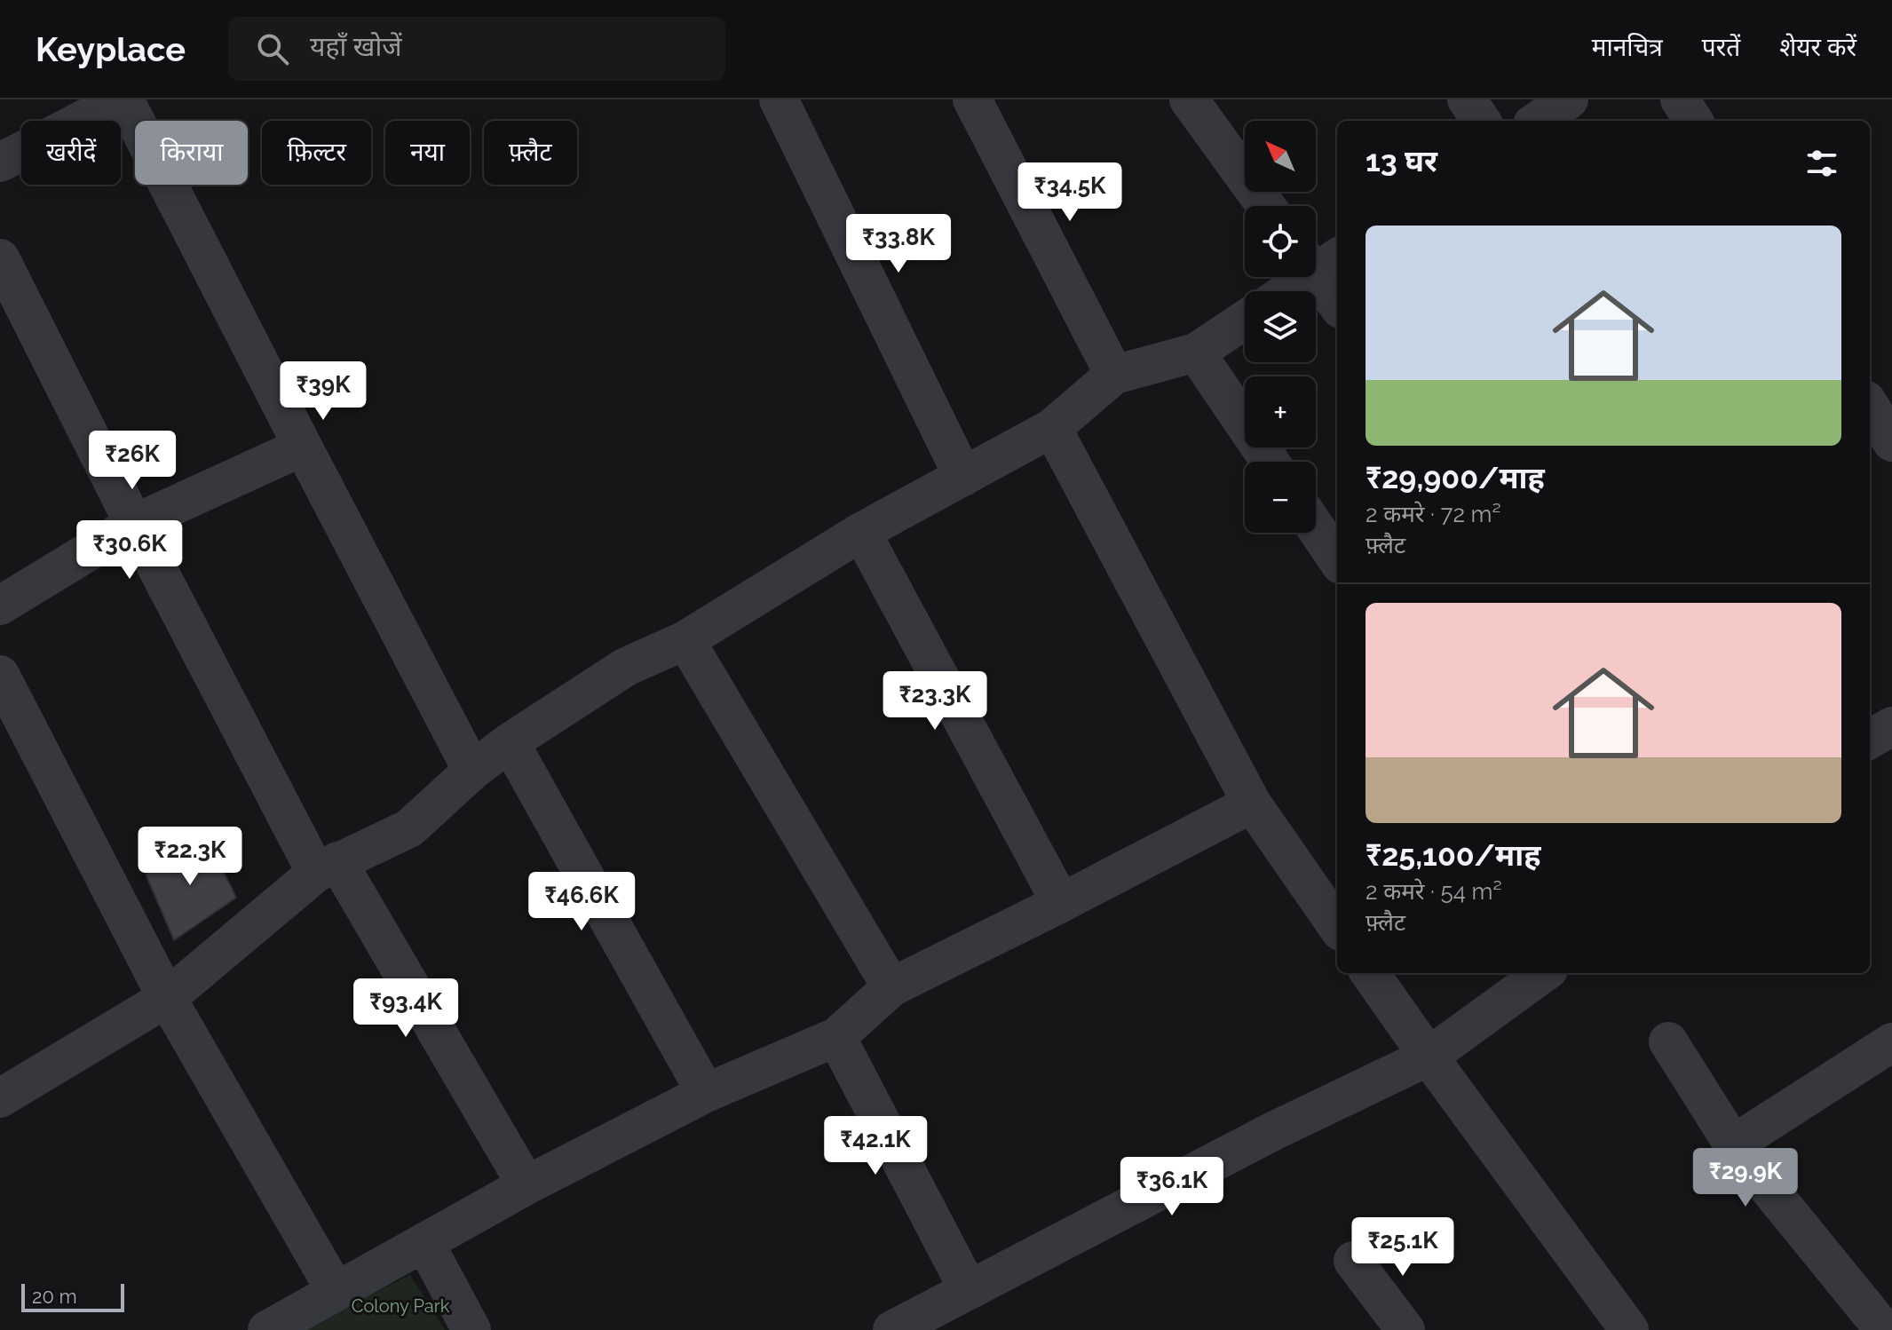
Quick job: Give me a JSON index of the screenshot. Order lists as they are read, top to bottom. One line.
{"parks":["Colony Park"],"scale_bar":"20 m","north":"top left","page":{"header":"Keyplace","search":"यहाँ खोजें","nav":["मानचित्र","परतें","शेयर करें"],"map_buttons":["+","−"],"chip":["खरीदें","किराया","फ़िल्टर","नया","फ़्लैट"],"heading":"13 घर","price":["₹34.5K","₹33.8K","₹39K","₹26K","₹30.6K","₹23.3K","₹22.3K","₹46.6K","₹93.4K","₹42.1K","₹29.9K","₹36.1K","₹25.1K"],"list":[{"name":"₹29,900/माह","note":"2 कमरे · 72 m² · फ़्लैट"},{"name":"₹25,100/माह","note":"2 कमरे · 54 m² · फ़्लैट"}],"scale":"20 m"}}
